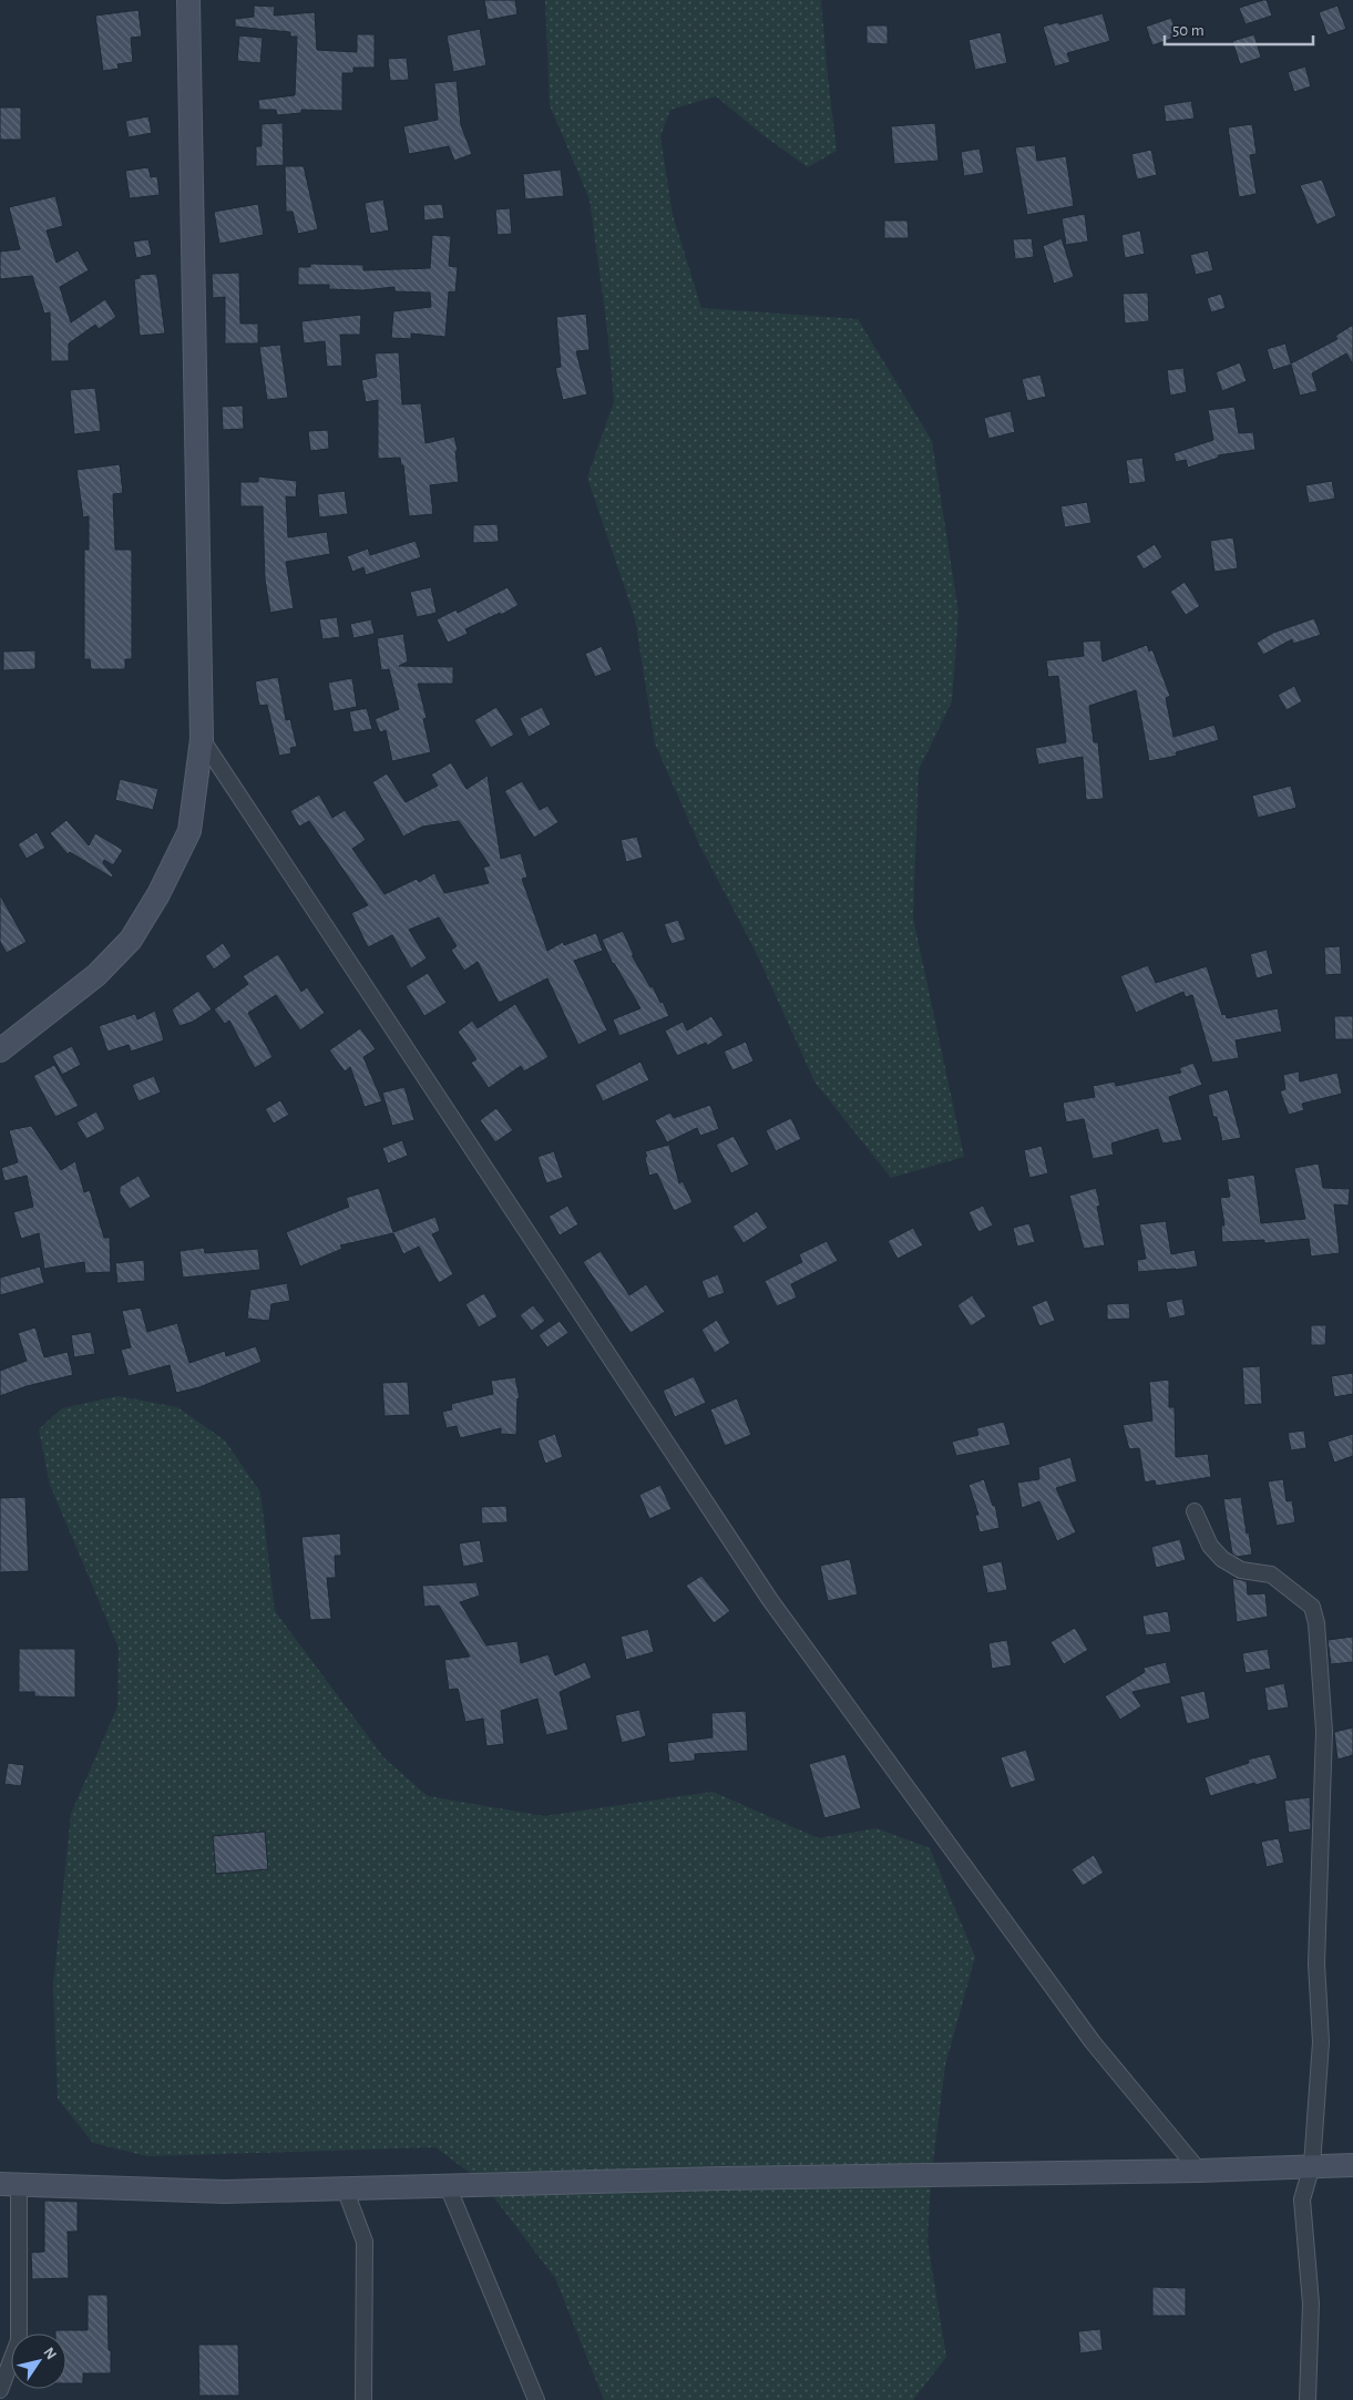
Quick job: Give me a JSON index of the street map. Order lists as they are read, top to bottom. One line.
{"scale_bar":"50 m","north":"top right"}
